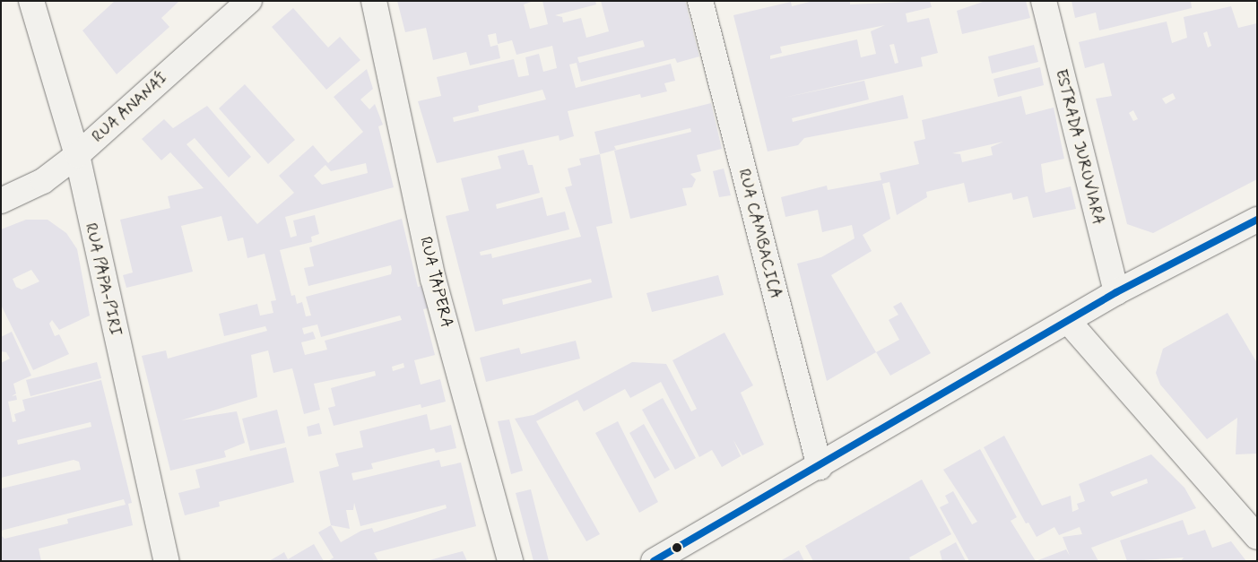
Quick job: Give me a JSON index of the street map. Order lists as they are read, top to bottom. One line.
{"streets":{"street":["RUA ANANAÍ","ESTRADA JURUVIARA","RUA CAMBACICA","RUA PAPA-PIRI","RUA TAPERA"]},"crossings":[["RUA ANANAÍ","RUA PAPA-PIRI"]]}
